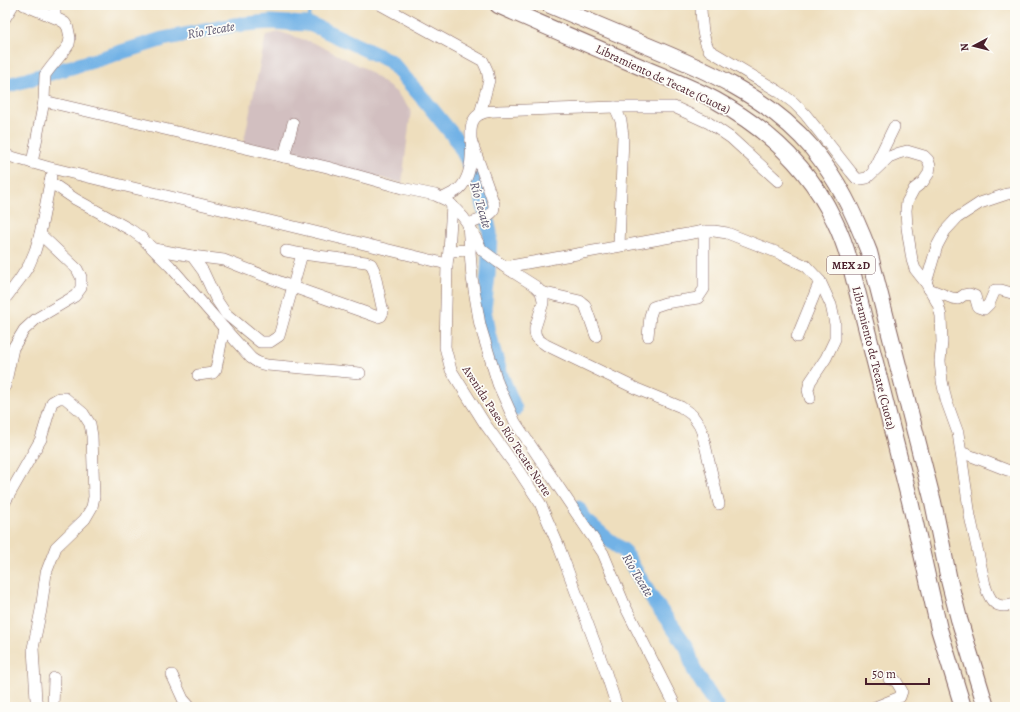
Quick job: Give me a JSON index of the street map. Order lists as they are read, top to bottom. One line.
{"streets":{"highway":["Libramiento de Tecate (Cuota)","MEX 2D"],"street":["Avenida Paseo Río Tecate Norte"]},"water":["Río Tecate"],"scale_bar":"50 m","north":"left"}
